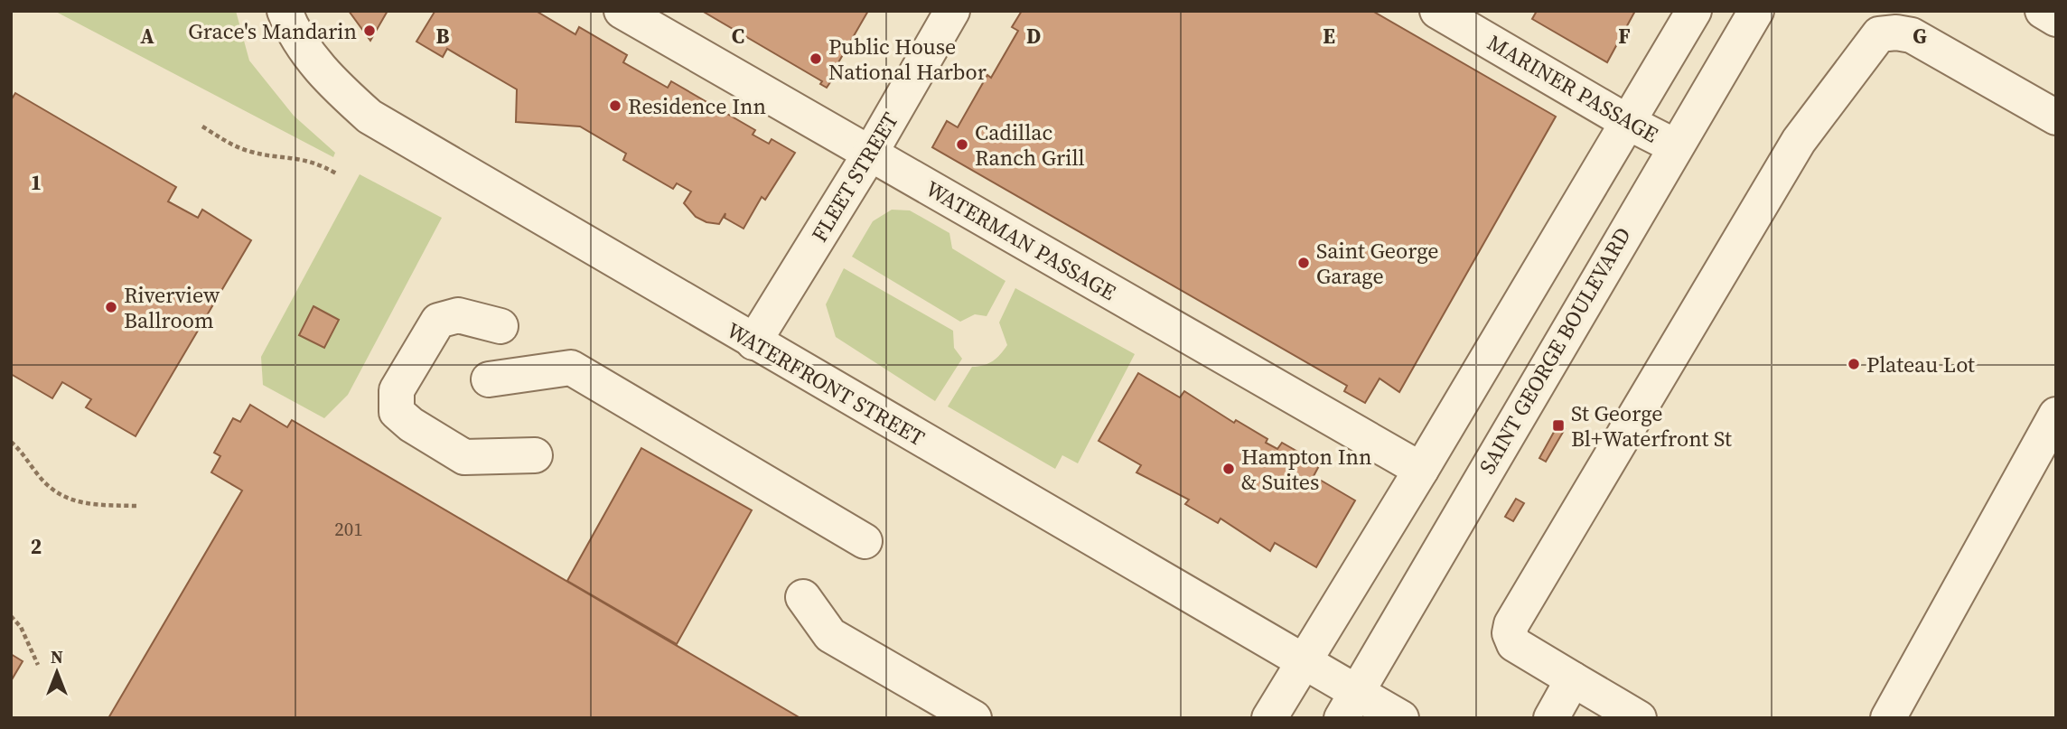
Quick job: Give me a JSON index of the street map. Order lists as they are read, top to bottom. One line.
{"streets":{"street":["MARINER PASSAGE","FLEET STREET","WATERMAN PASSAGE","SAINT GEORGE BOULEVARD","WATERFRONT STREET"]},"crossings":[["MARINER PASSAGE","SAINT GEORGE BOULEVARD"],["FLEET STREET","WATERMAN PASSAGE"],["FLEET STREET","WATERFRONT STREET"],["SAINT GEORGE BOULEVARD","WATERFRONT STREET"]],"places":{"other":["Grace's Mandarin","Public House National Harbor","Residence Inn","Cadillac Ranch Grill","Saint George Garage","Riverview Ballroom","Plateau Lot","Hampton Inn & Suites"],"transit":["St George Bl+Waterfront St"]},"house_numbers":["201"],"north":"top","grid":{"columns":["A","B","C","D","E","F","G"],"rows":["1","2"]}}
